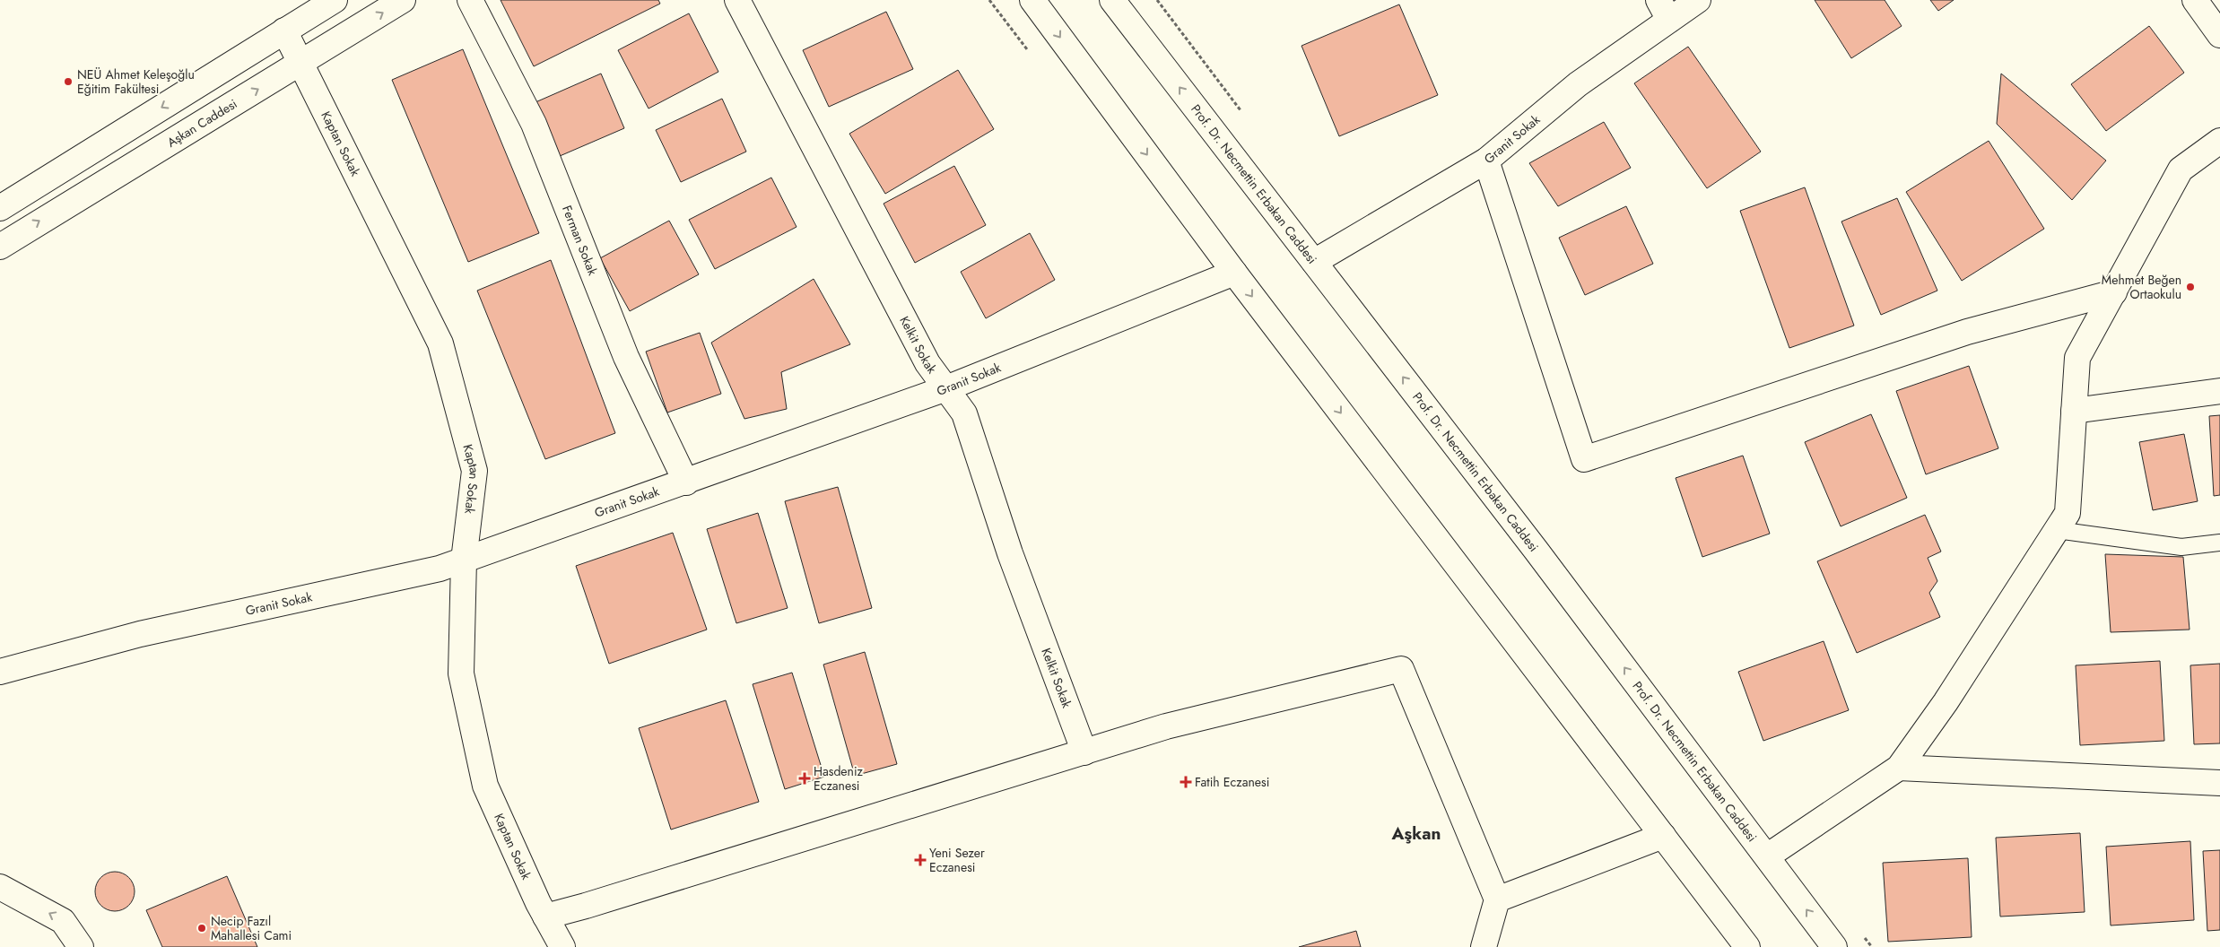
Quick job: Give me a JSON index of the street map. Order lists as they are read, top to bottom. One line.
{"streets":{"street":["Aşkan Caddesi","Granit Sokak","Kaptan Sokak","Prof. Dr. Necmettin Erbakan Caddesi","Ferman Sokak","Kelkit Sokak"]},"crossings":[["Aşkan Caddesi","Kaptan Sokak"],["Granit Sokak","Kaptan Sokak"],["Granit Sokak","Prof. Dr. Necmettin Erbakan Caddesi"],["Granit Sokak","Ferman Sokak"],["Granit Sokak","Kelkit Sokak"]],"districts":["Aşkan"],"places":{"other":["NEÜ Ahmet Keleşoğlu Eğitim Fakültesi","Mehmet Beğen Ortaokulu","Necip Fazıl Mahallesi Cami"],"health":["Hasdeniz Eczanesi","Fatih Eczanesi","Yeni Sezer Eczanesi"]}}
